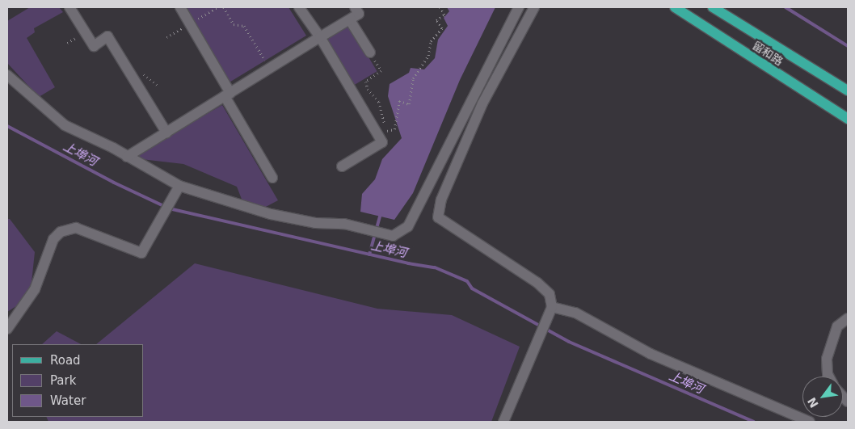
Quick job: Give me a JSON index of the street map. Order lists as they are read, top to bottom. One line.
{"streets":{"main road":["留和路"]},"water":["上埠河"],"legend":["Road","Park","Water"],"north":"bottom left"}
